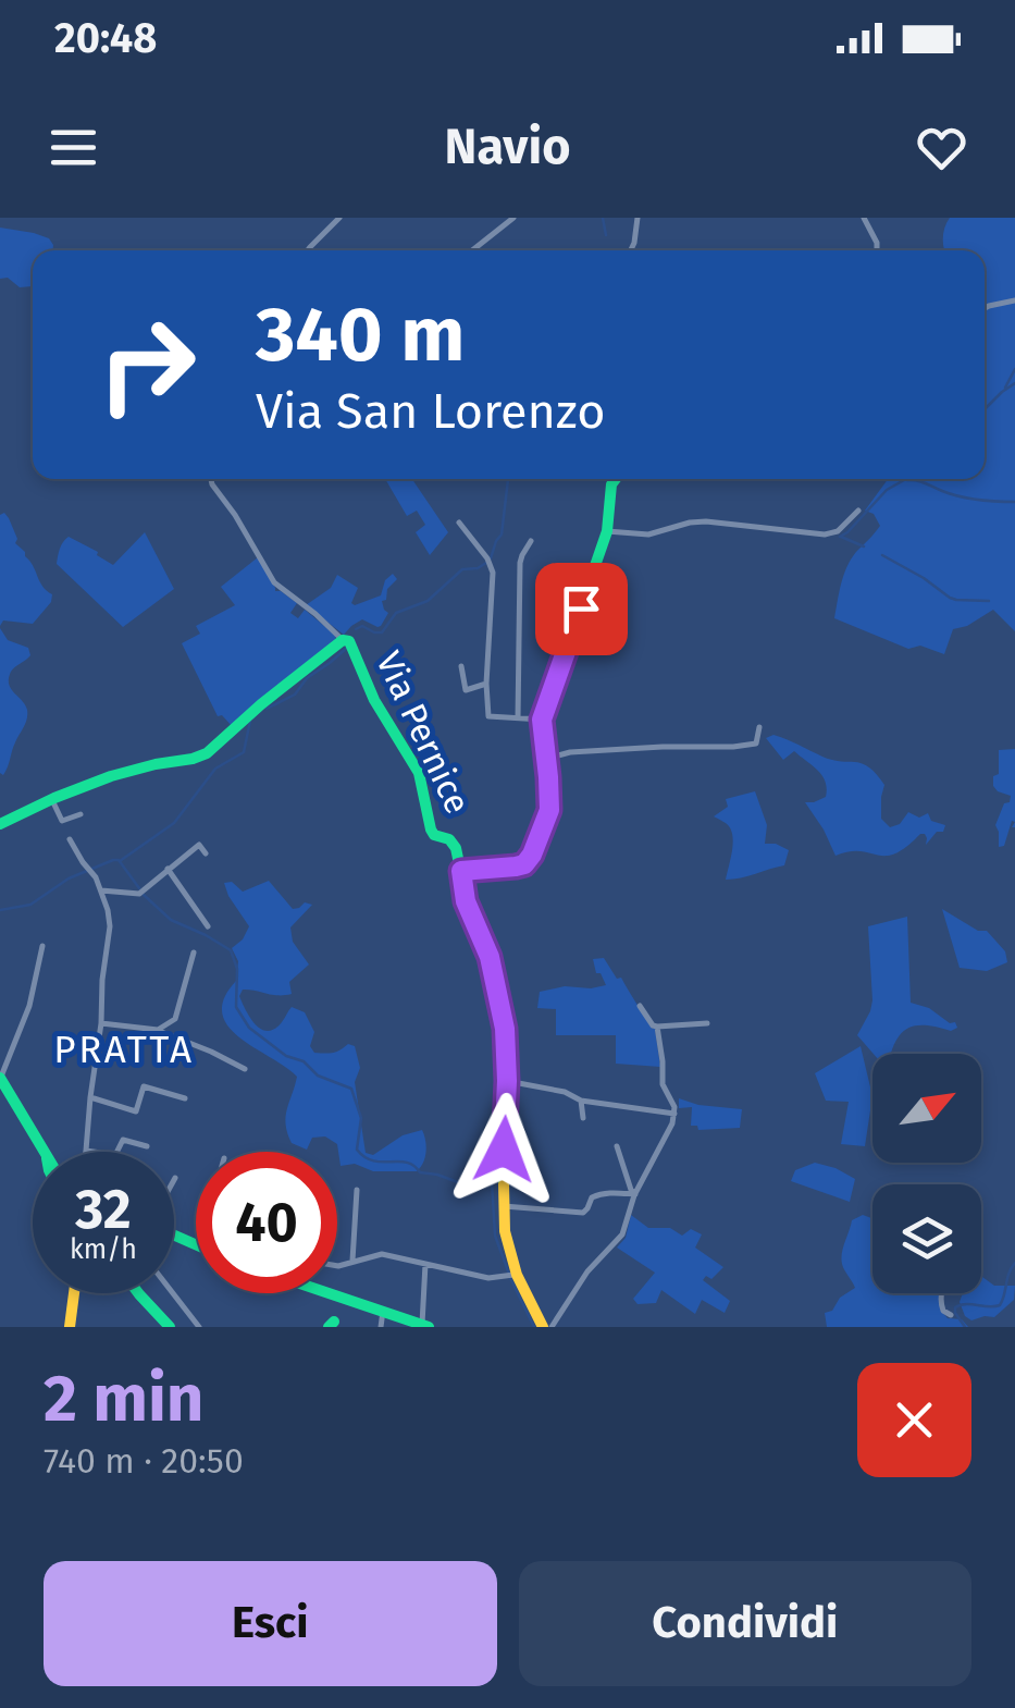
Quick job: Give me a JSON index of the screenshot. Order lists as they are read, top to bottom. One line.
{"streets":{"street":["Via Pernice"]},"districts":["PRATTA"],"north":"top right","page":{"status":"20:48","header":"Navio","turn":["340 m","Via San Lorenzo"],"speed":"32 km/h","limit":"40","heading":["2 min","740 m · 20:50"],"buttons":["Esci","Condividi"]}}
